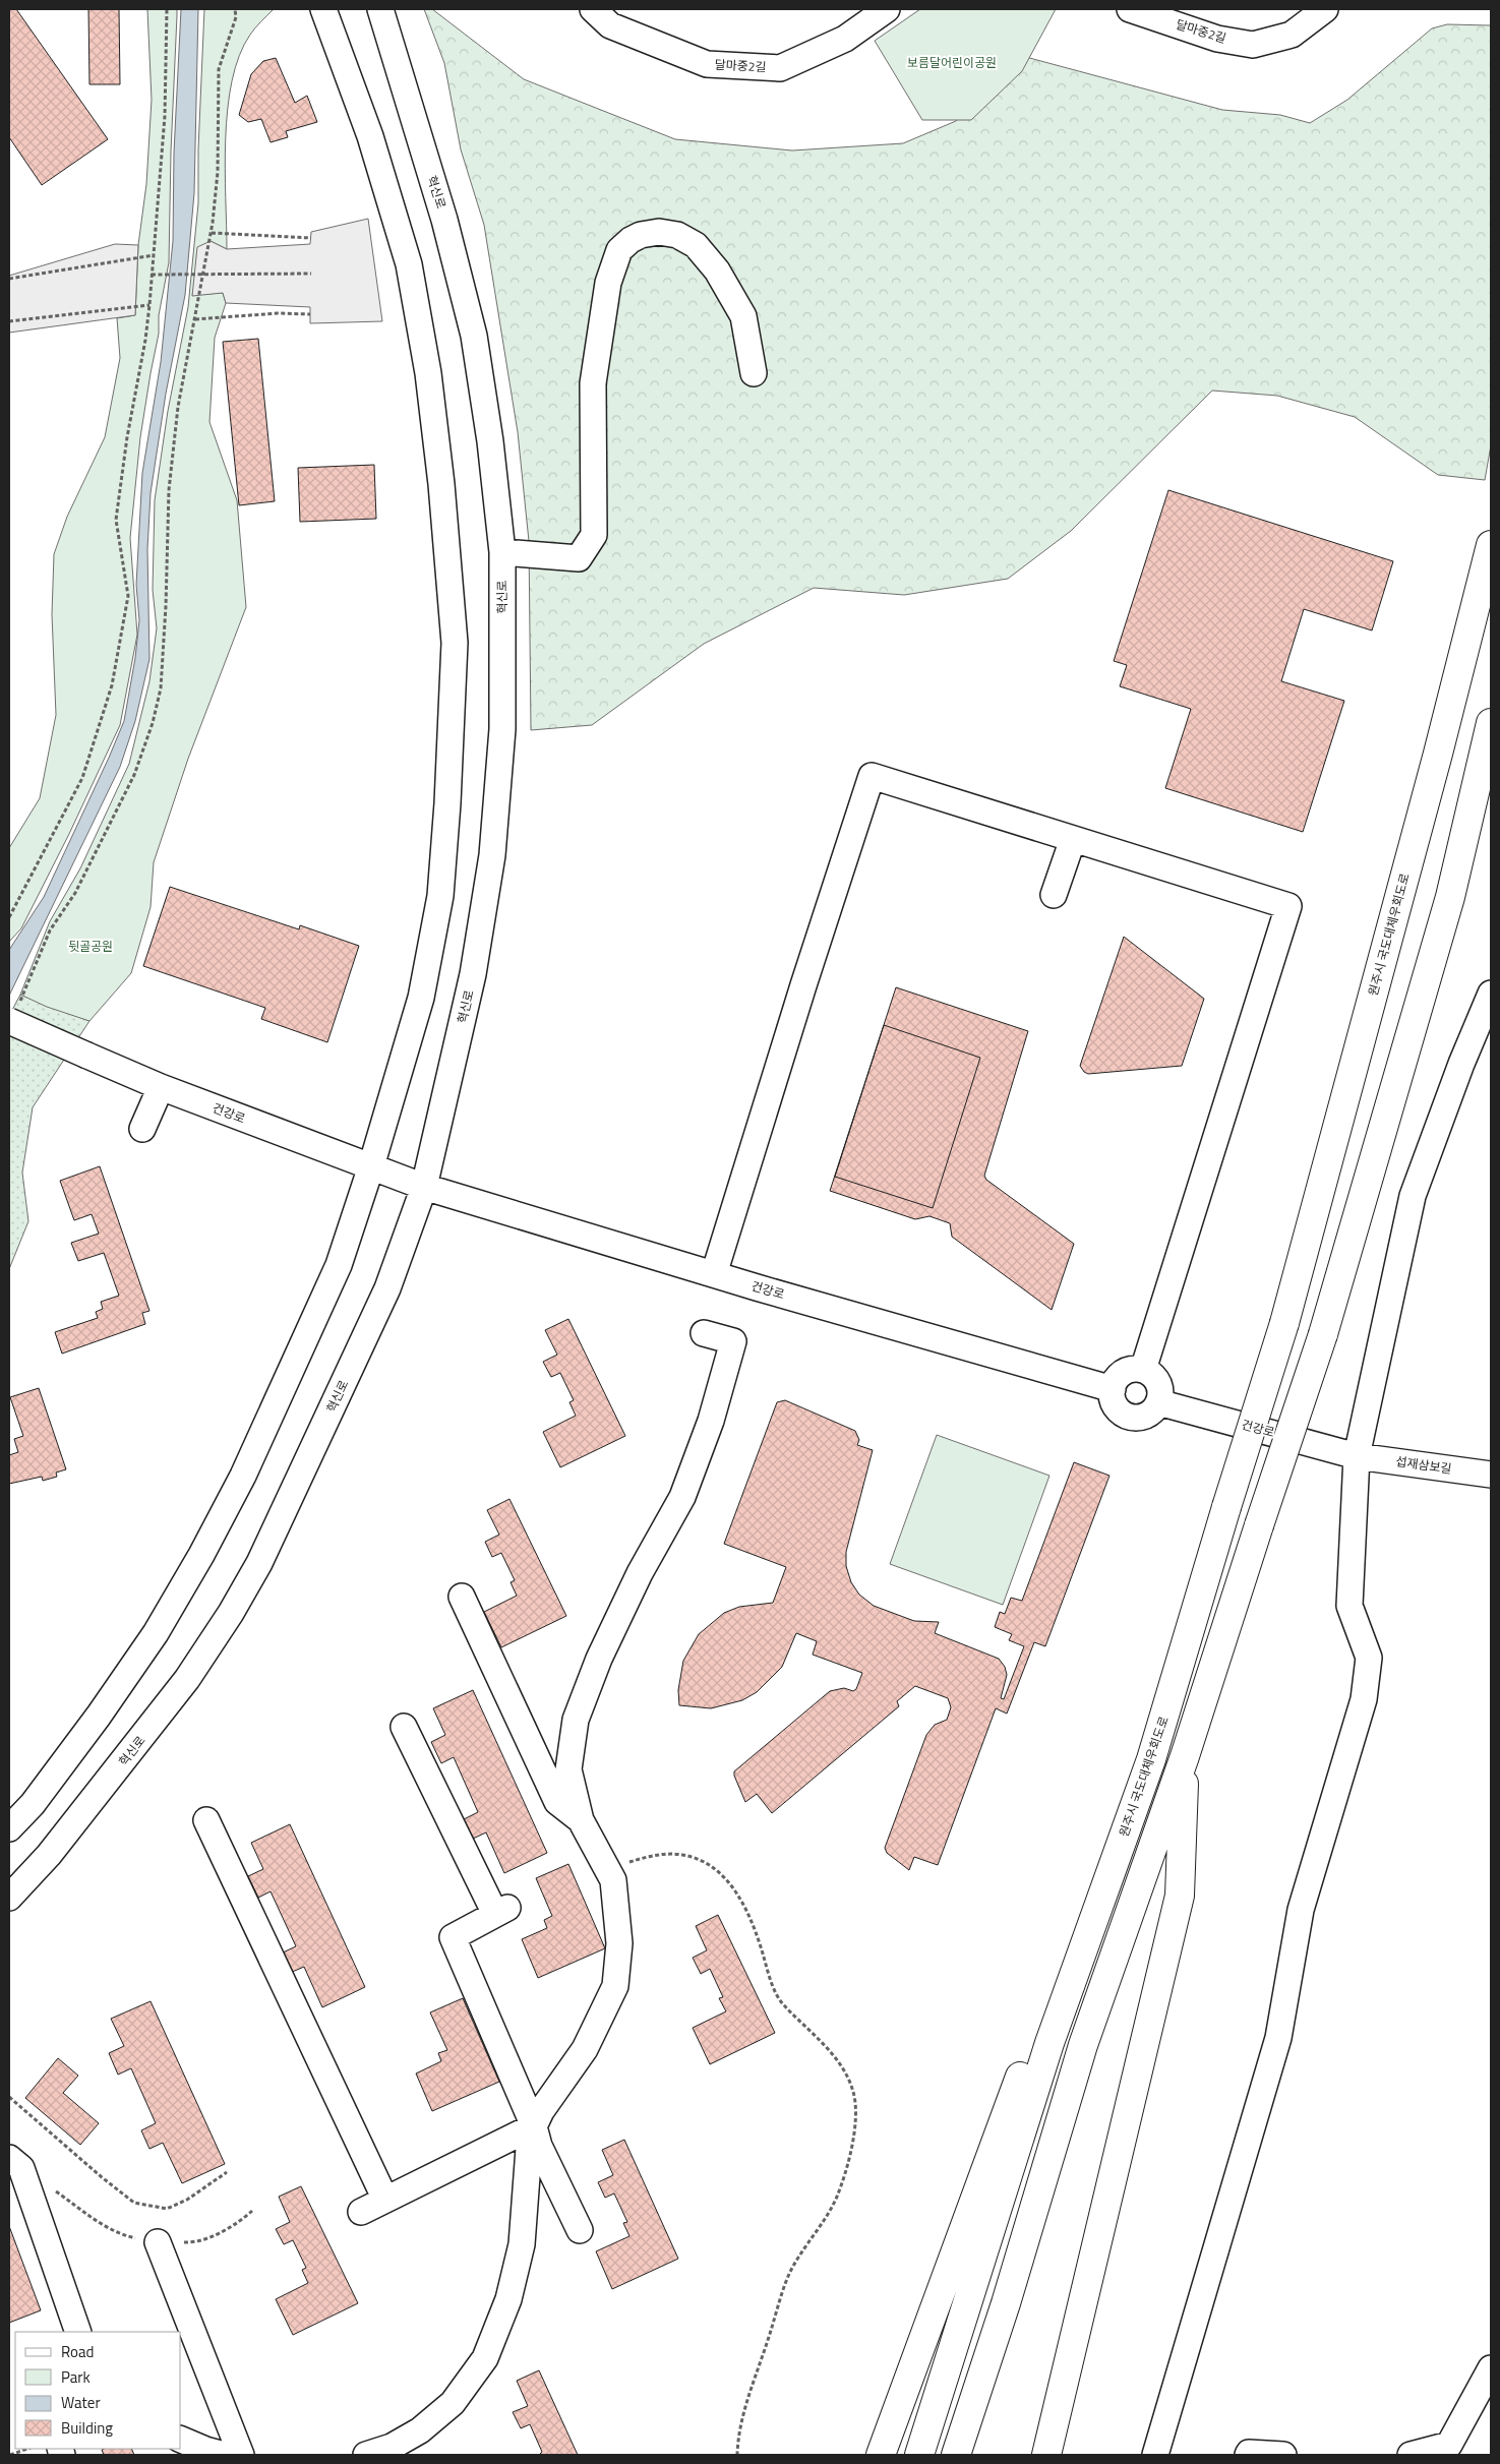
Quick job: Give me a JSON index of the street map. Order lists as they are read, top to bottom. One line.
{"streets":{"highway":["원주시 국도대체우회도로"],"street":["달마중2길","혁신로","건강로","섭재삼보길"]},"crossings":[["혁신로","건강로"],["건강로","섭재삼보길"]],"parks":["보름달어린이공원","뒷골공원"],"legend":["Road","Park","Water","Building"]}
